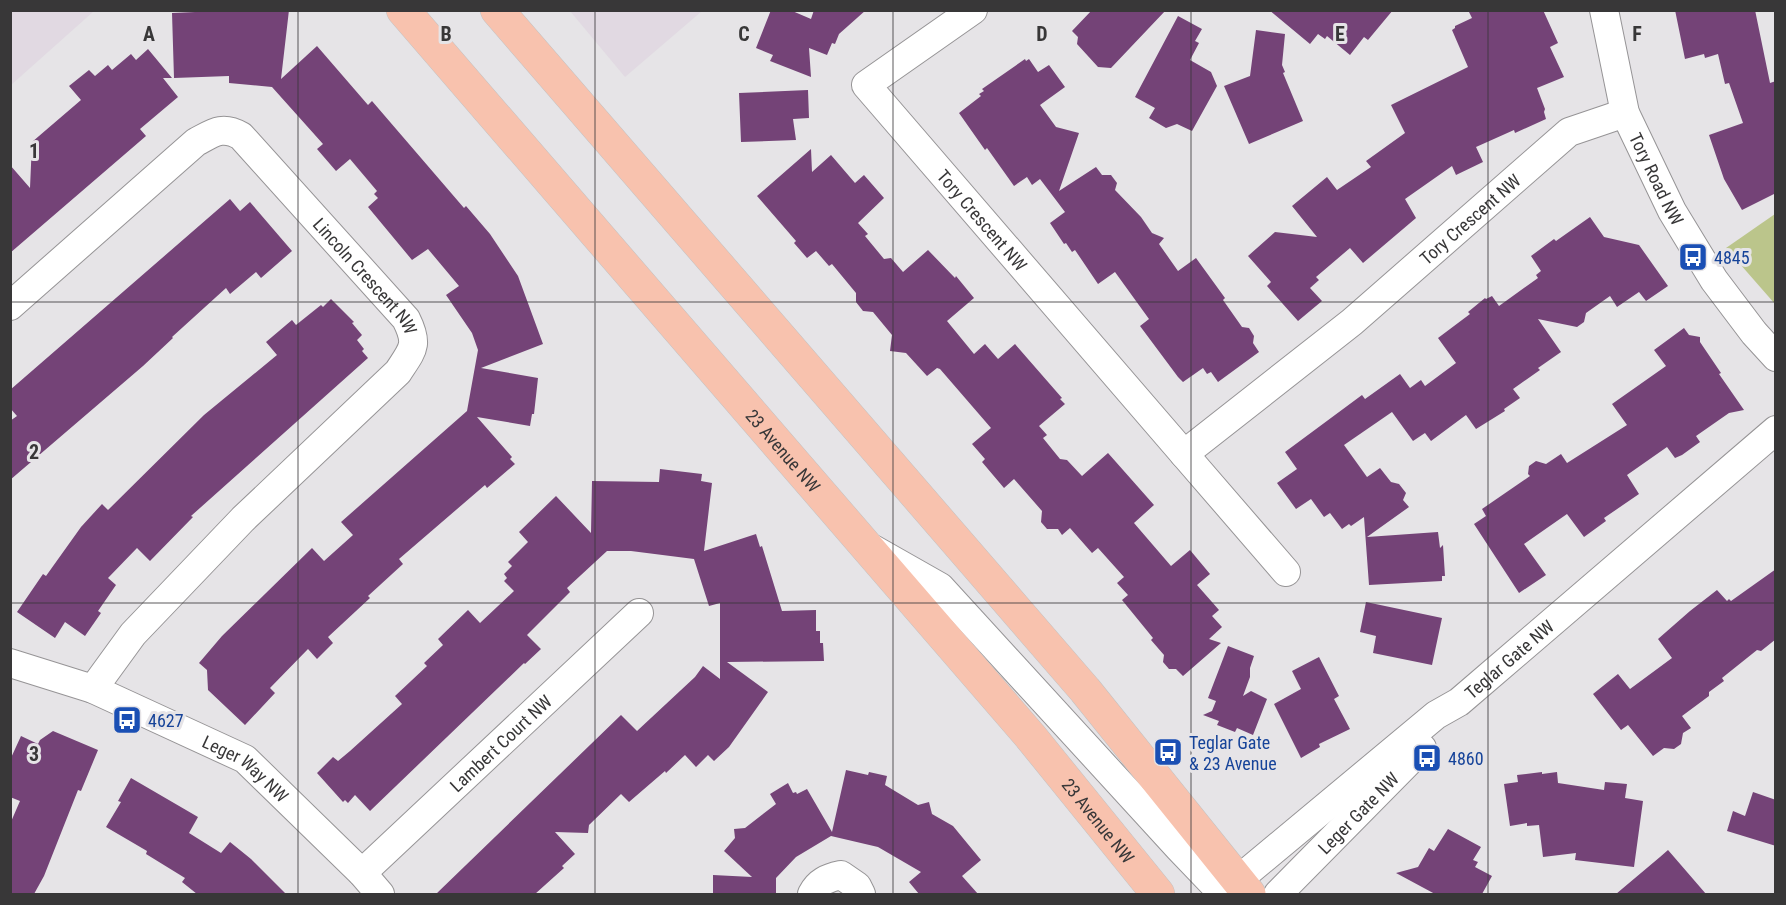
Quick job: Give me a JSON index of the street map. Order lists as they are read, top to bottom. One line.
{"streets":{"main road":["23 Avenue NW"],"street":["Tory Road NW","Tory Crescent NW","Lincoln Crescent NW","Teglar Gate NW","Lambert Court NW","Leger Way NW","Leger Gate NW"]},"crossings":[["Tory Road NW","Tory Crescent NW"],["Lincoln Crescent NW","Leger Way NW"],["Teglar Gate NW","Leger Gate NW"],["Lambert Court NW","Leger Way NW"]],"places":{"bus stop":["4845","4627","Teglar Gate & 23 Avenue","4860"]},"grid":{"columns":["A","B","C","D","E","F"],"rows":["1","2","3"]}}
